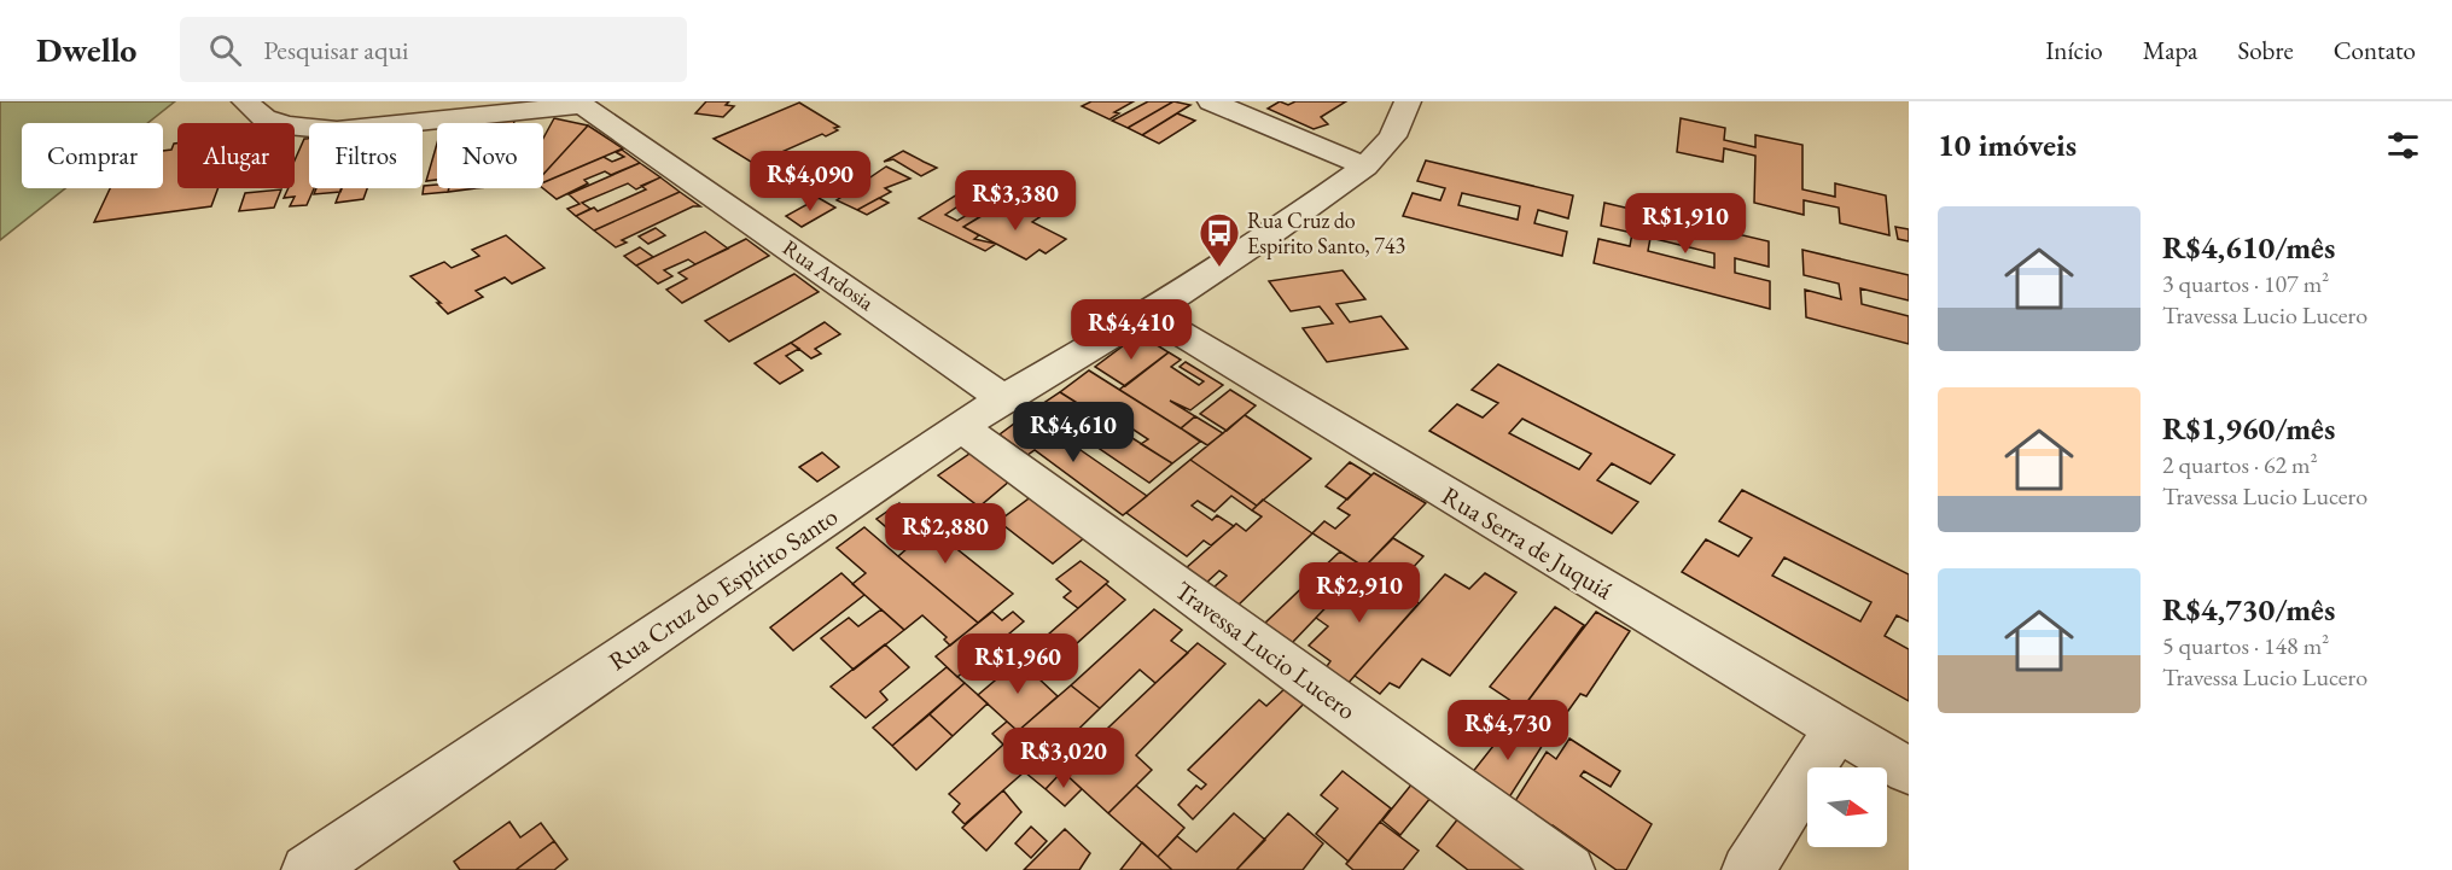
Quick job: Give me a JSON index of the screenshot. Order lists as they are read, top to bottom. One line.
{"streets":{"street":["Rua Ardosia","Rua Serra de Juquiá","Rua Cruz do Espírito Santo","Travessa Lucio Lucero"]},"crossings":[["Rua Ardosia","Rua Cruz do Espírito Santo"],["Rua Serra de Juquiá","Rua Cruz do Espírito Santo"],["Rua Cruz do Espírito Santo","Travessa Lucio Lucero"]],"places":{"bus stop":["Rua Cruz do Espirito Santo, 743"]},"north":"right","page":{"header":"Dwello","search":"Pesquisar aqui","nav":["Início","Mapa","Sobre","Contato"],"heading":"10 imóveis","chip":["Comprar","Alugar","Filtros","Novo"],"price":["R$4,090","R$3,380","R$1,910","R$4,410","R$4,610","R$2,880","R$2,910","R$1,960","R$4,730","R$3,020"],"list":[{"name":"R$4,610/mês","note":"3 quartos · 107 m² · Travessa Lucio Lucero"},{"name":"R$1,960/mês","note":"2 quartos · 62 m² · Travessa Lucio Lucero"},{"name":"R$4,730/mês","note":"5 quartos · 148 m² · Travessa Lucio Lucero"}]}}
